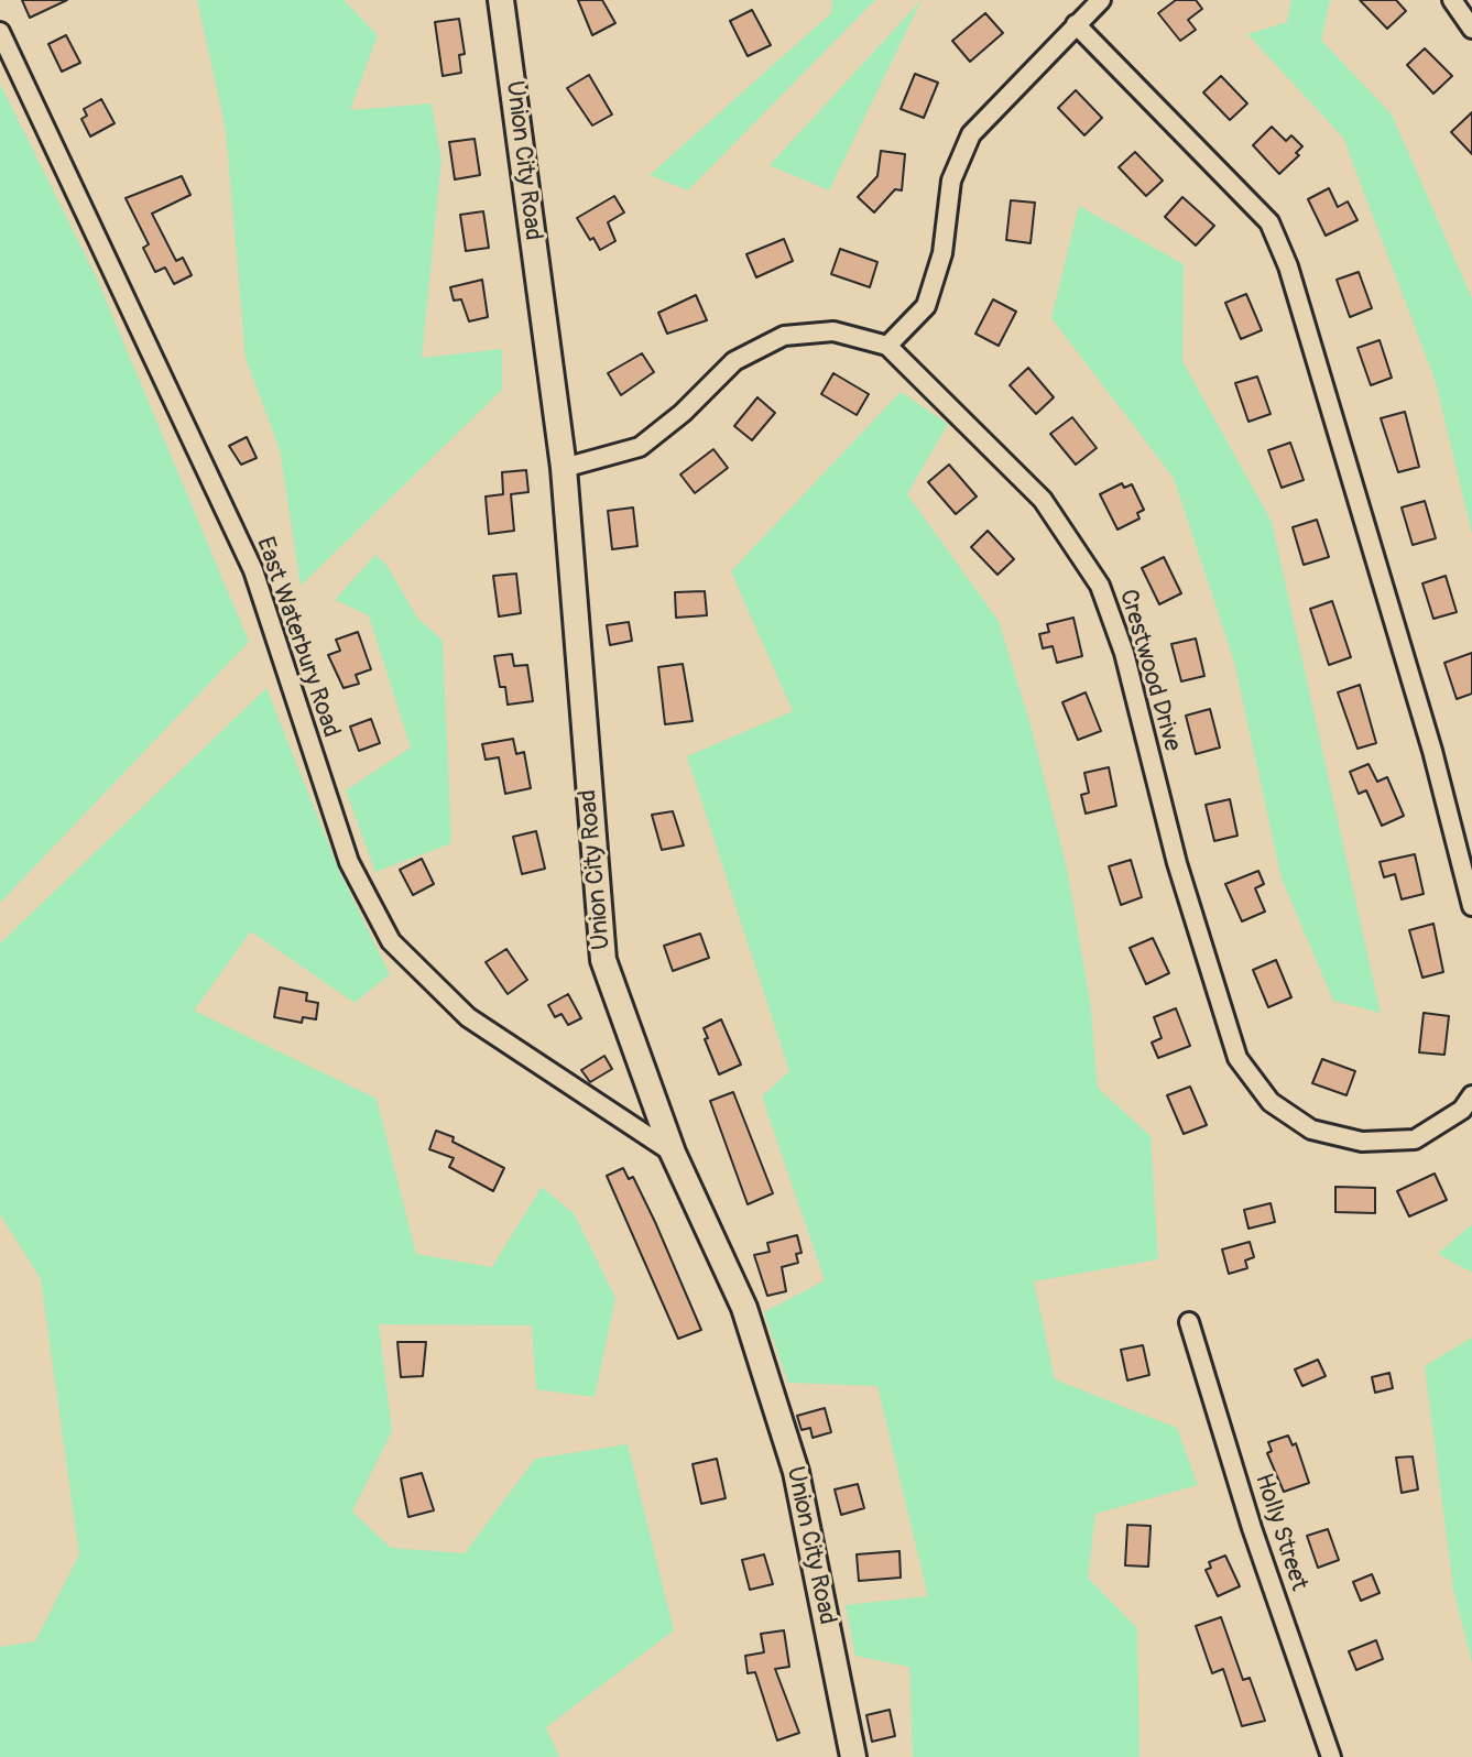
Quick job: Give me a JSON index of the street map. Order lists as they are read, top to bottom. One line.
{"streets":{"main road":["Union City Road"],"street":["East Waterbury Road","Crestwood Drive","Holly Street"]},"crossings":[["Union City Road","East Waterbury Road"],["Union City Road","Crestwood Drive"]]}
